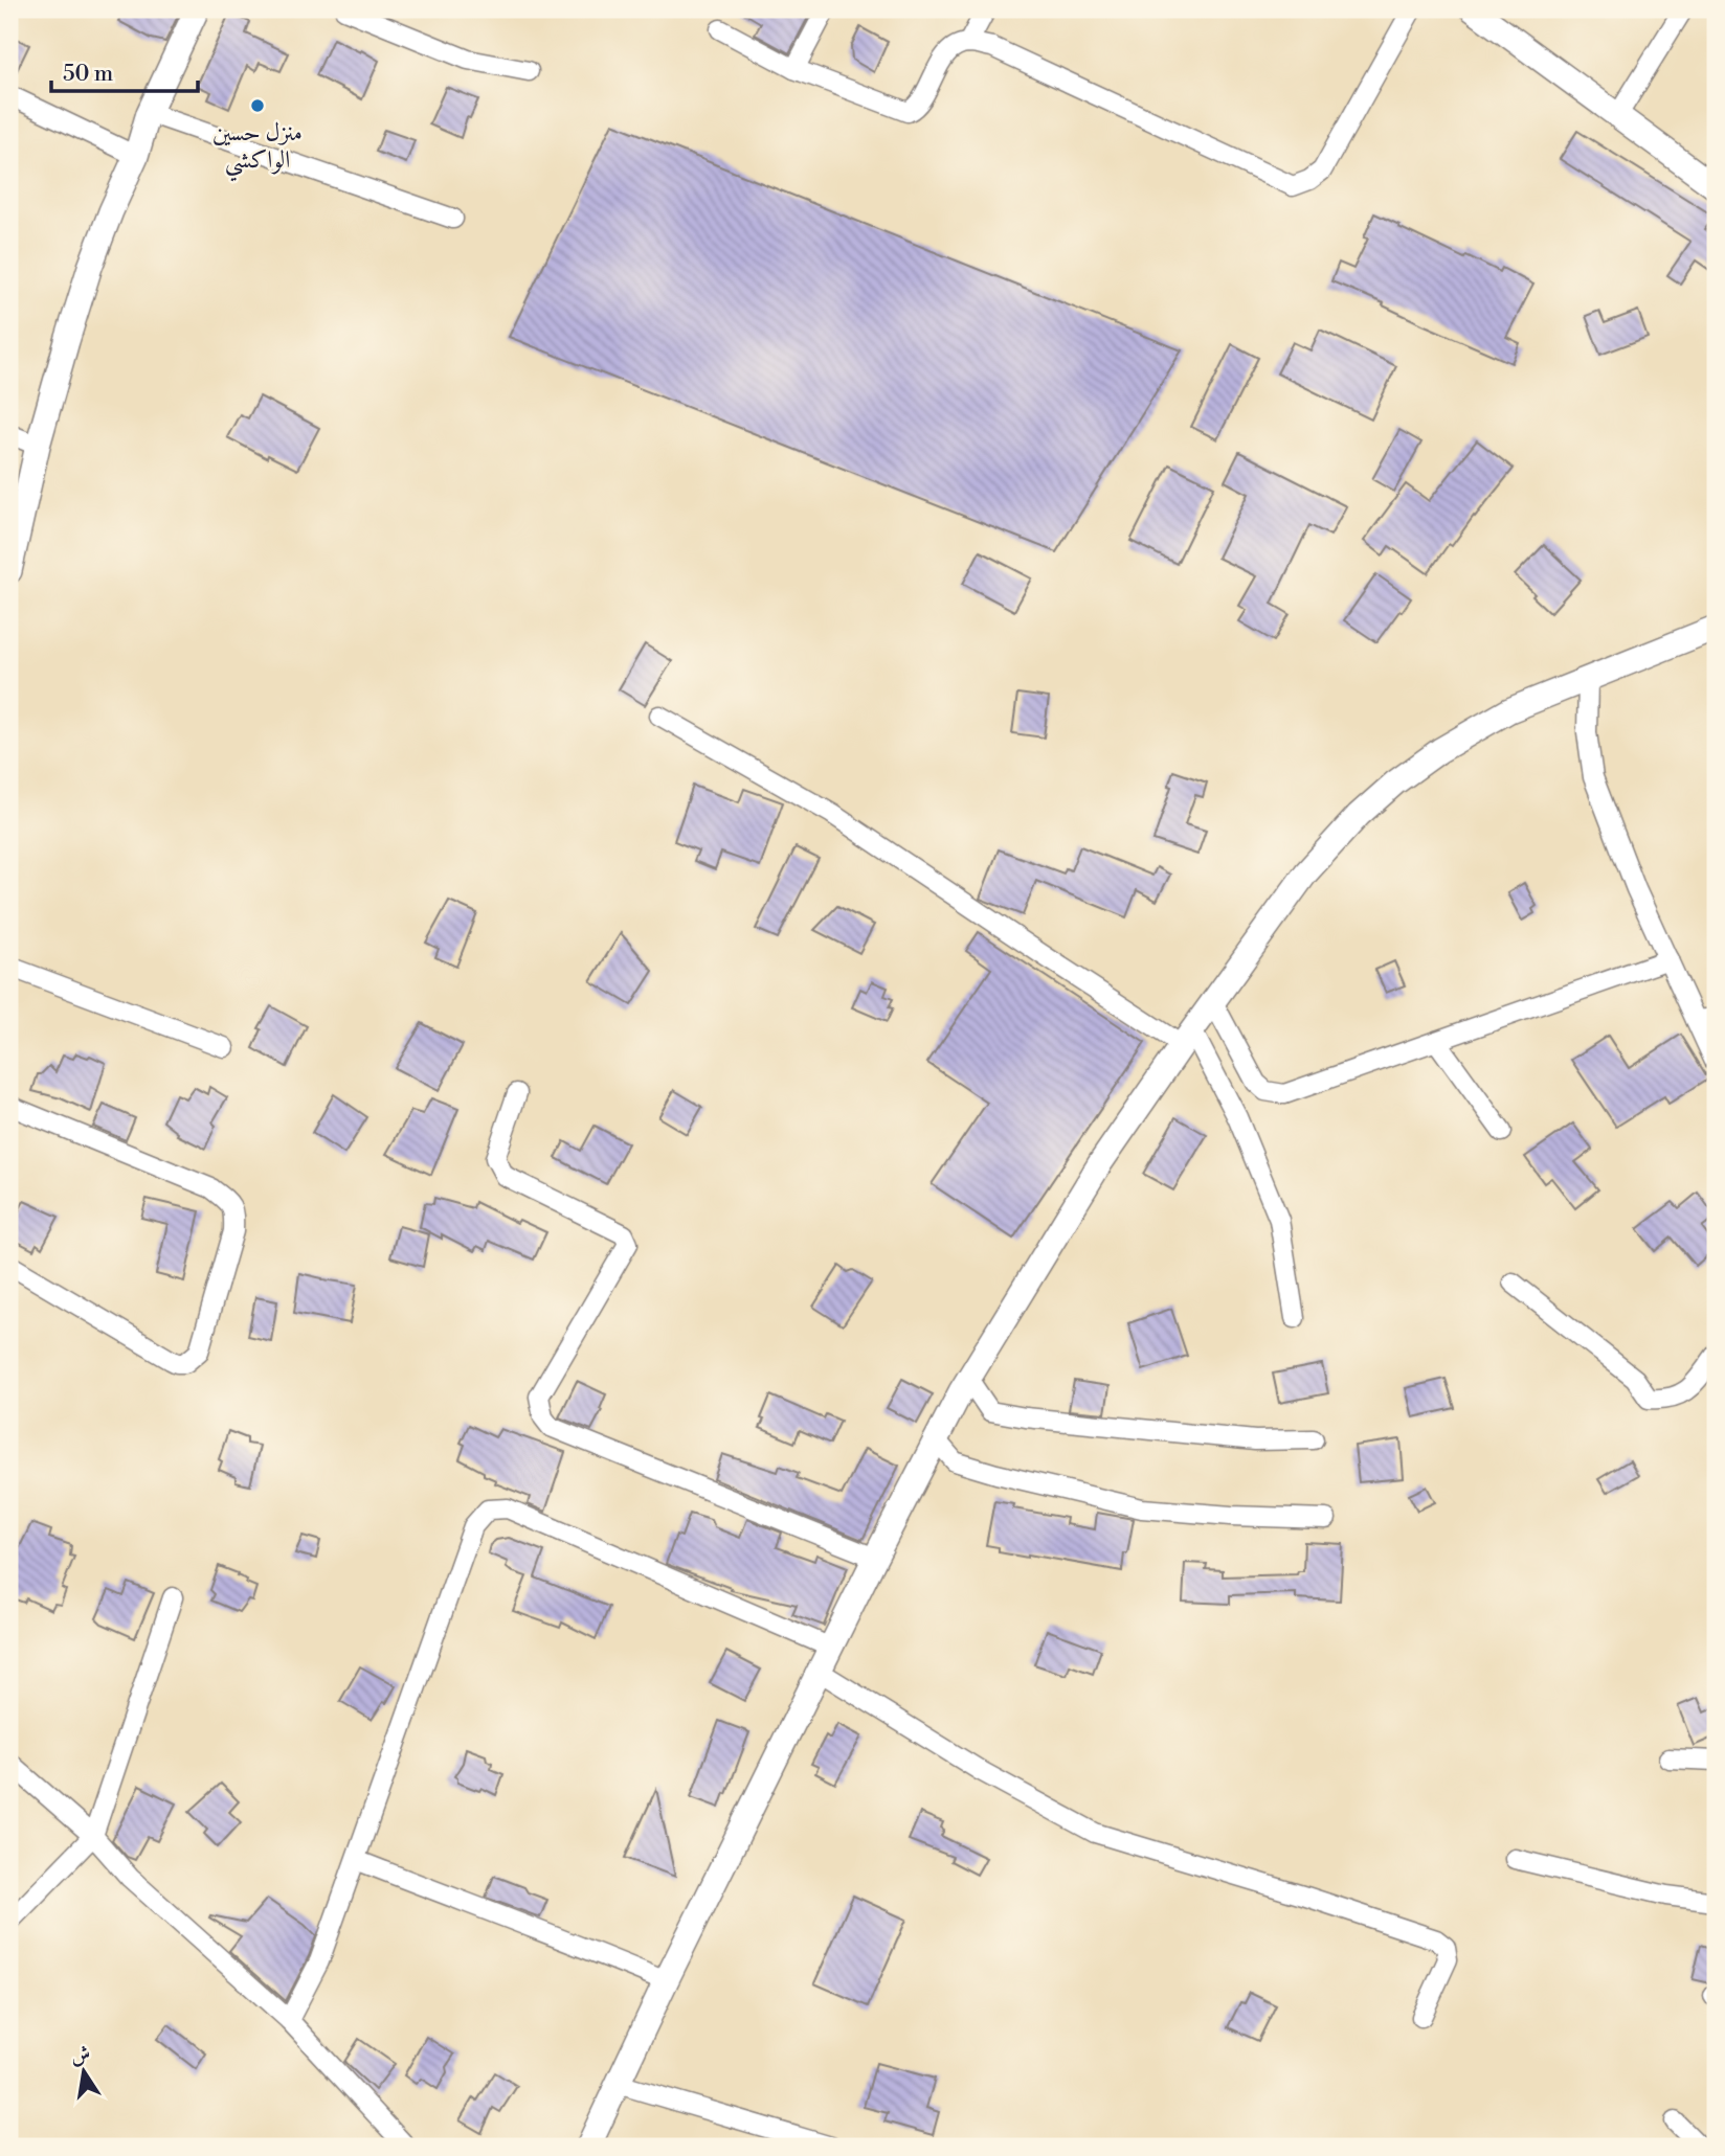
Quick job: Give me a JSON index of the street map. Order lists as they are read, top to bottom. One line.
{"places":["منزل حسين الواكشي"],"scale_bar":"50 m","north":"top"}
